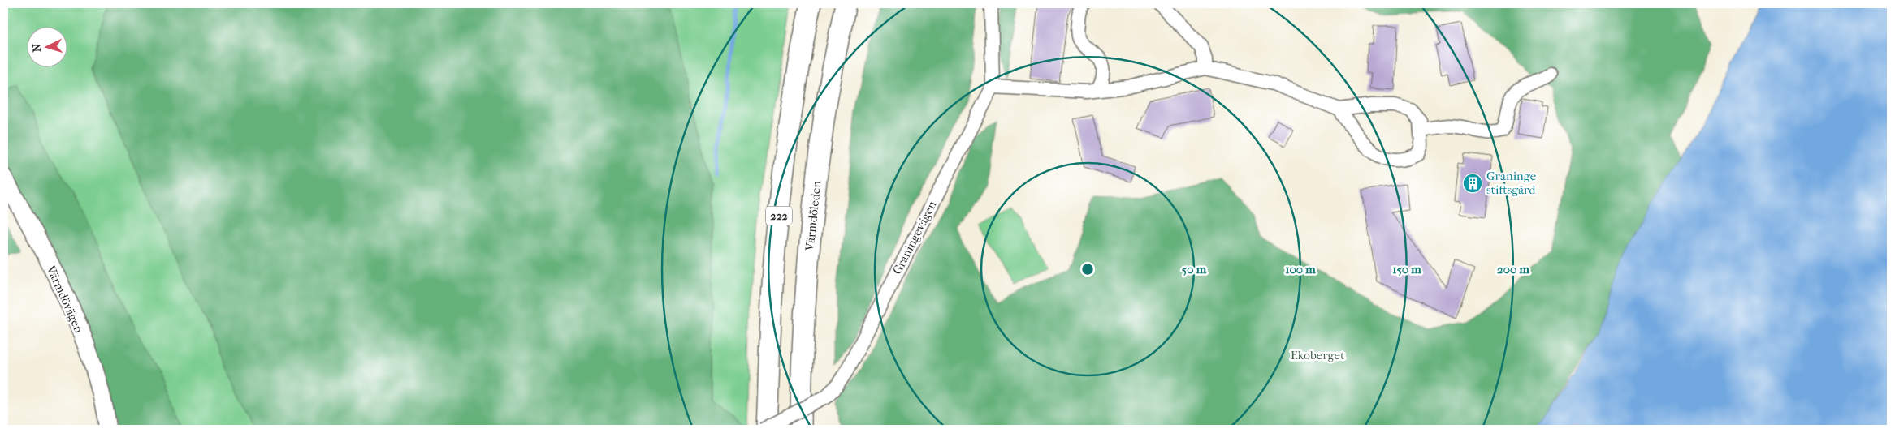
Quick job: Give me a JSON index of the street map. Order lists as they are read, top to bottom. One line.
{"streets":{"highway":["222","Värmdöleden"],"main road":["Värmdövägen"],"street":["Graningevägen"]},"parks":["Ekoberget"],"places":{"building":["Graninge stiftsgård"]},"north":"left","rings":["50 m","100 m","150 m","200 m"]}
